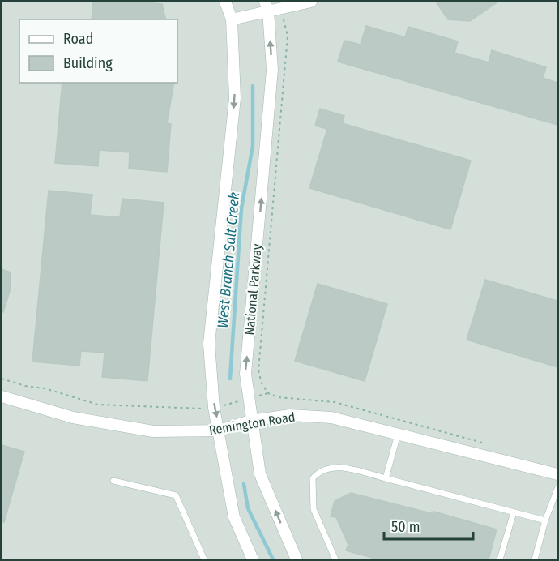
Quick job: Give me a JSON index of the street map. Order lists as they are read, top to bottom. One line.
{"streets":{"street":["National Parkway","Remington Road"]},"crossings":[["National Parkway","Remington Road"]],"water":["West Branch Salt Creek"],"legend":["Road","Building"],"scale_bar":"50 m"}
